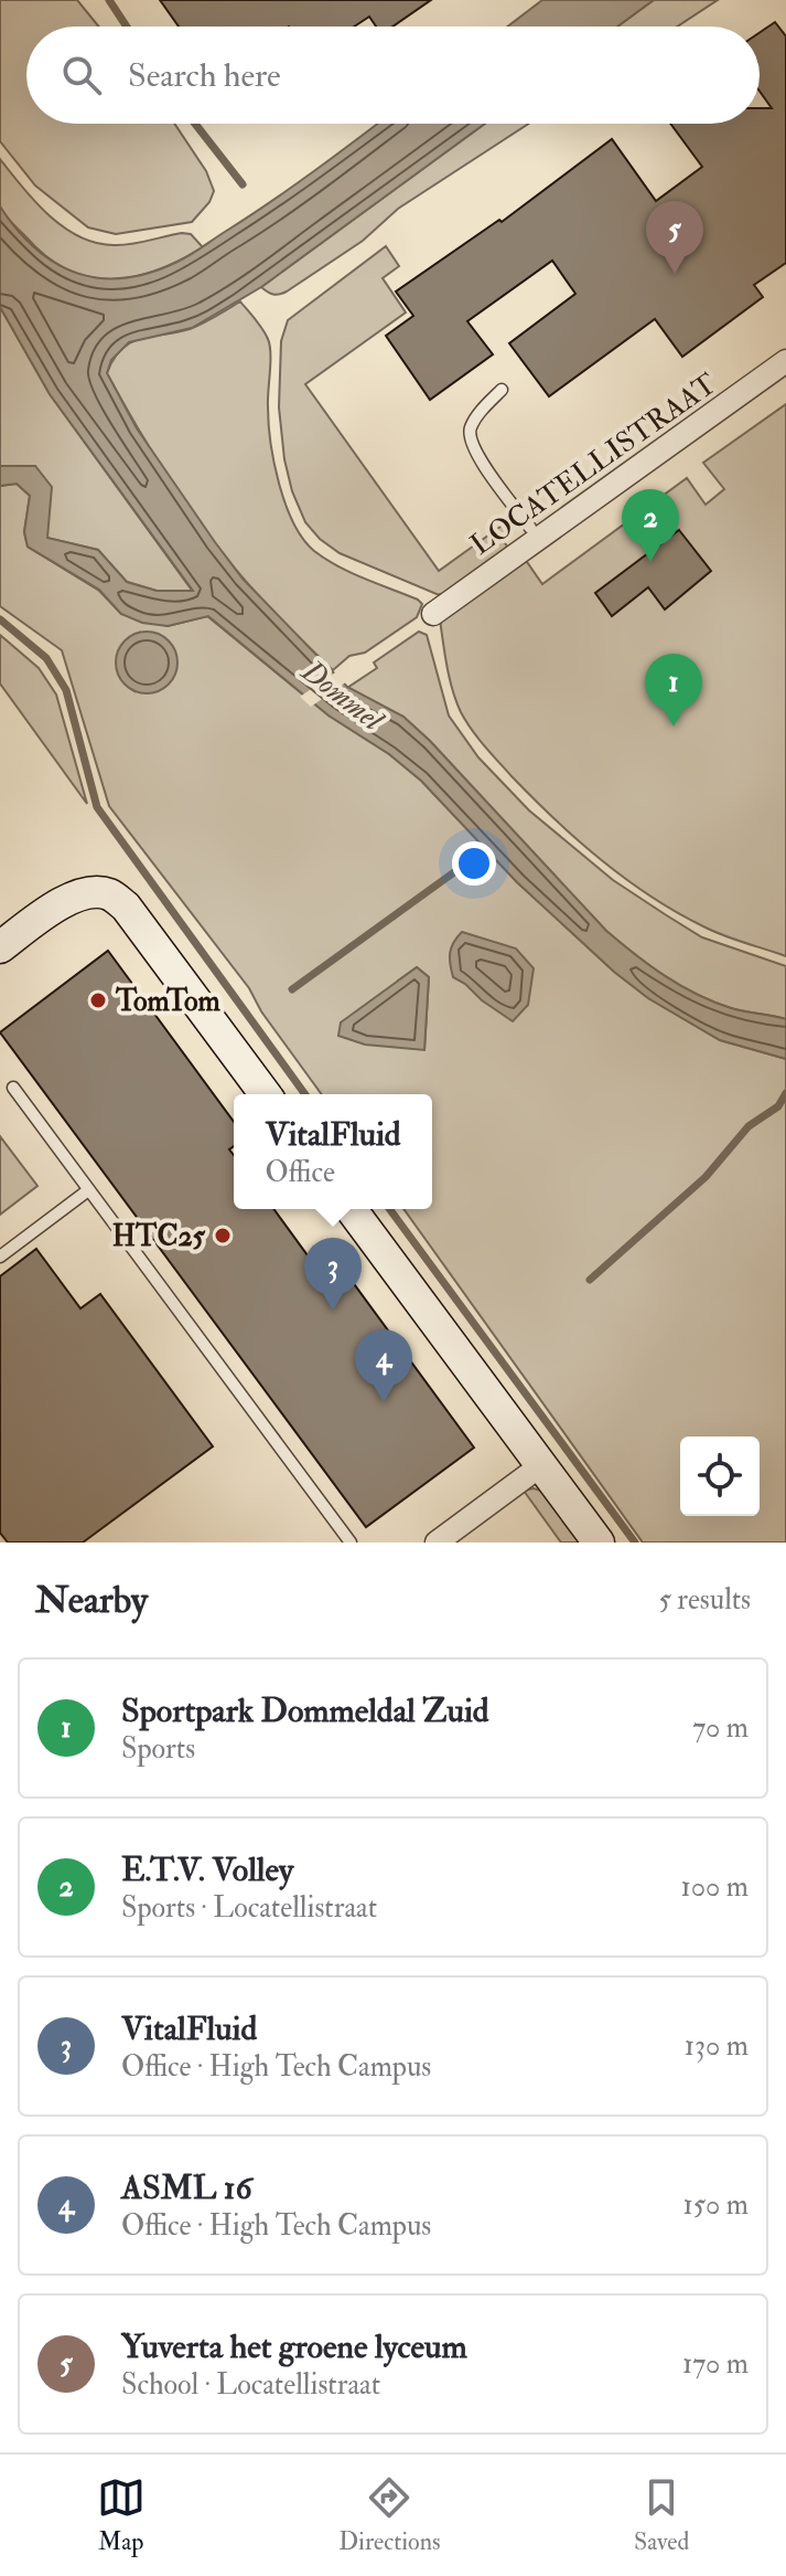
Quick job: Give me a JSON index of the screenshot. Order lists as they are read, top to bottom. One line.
{"streets":{"street":["LOCATELLISTRAAT"]},"water":["Dommel"],"places":["TomTom","HTC25"],"page":{"search":"Search here","pins":["5","2","1","3","4"],"popup":["VitalFluid","Office"],"heading":["Nearby","5 results"],"list":[{"mark":"1","name":"Sportpark Dommeldal Zuid","note":"Sports","value":"70 m"},{"mark":"2","name":"E.T.V. Volley","note":"Sports · Locatellistraat","value":"100 m"},{"mark":"3","name":"VitalFluid","note":"Office · High Tech Campus","value":"130 m"},{"mark":"4","name":"ASML 16","note":"Office · High Tech Campus","value":"150 m"},{"mark":"5","name":"Yuverta het groene lyceum","note":"School · Locatellistraat","value":"170 m"}],"nav":["Map","Directions","Saved"]}}
